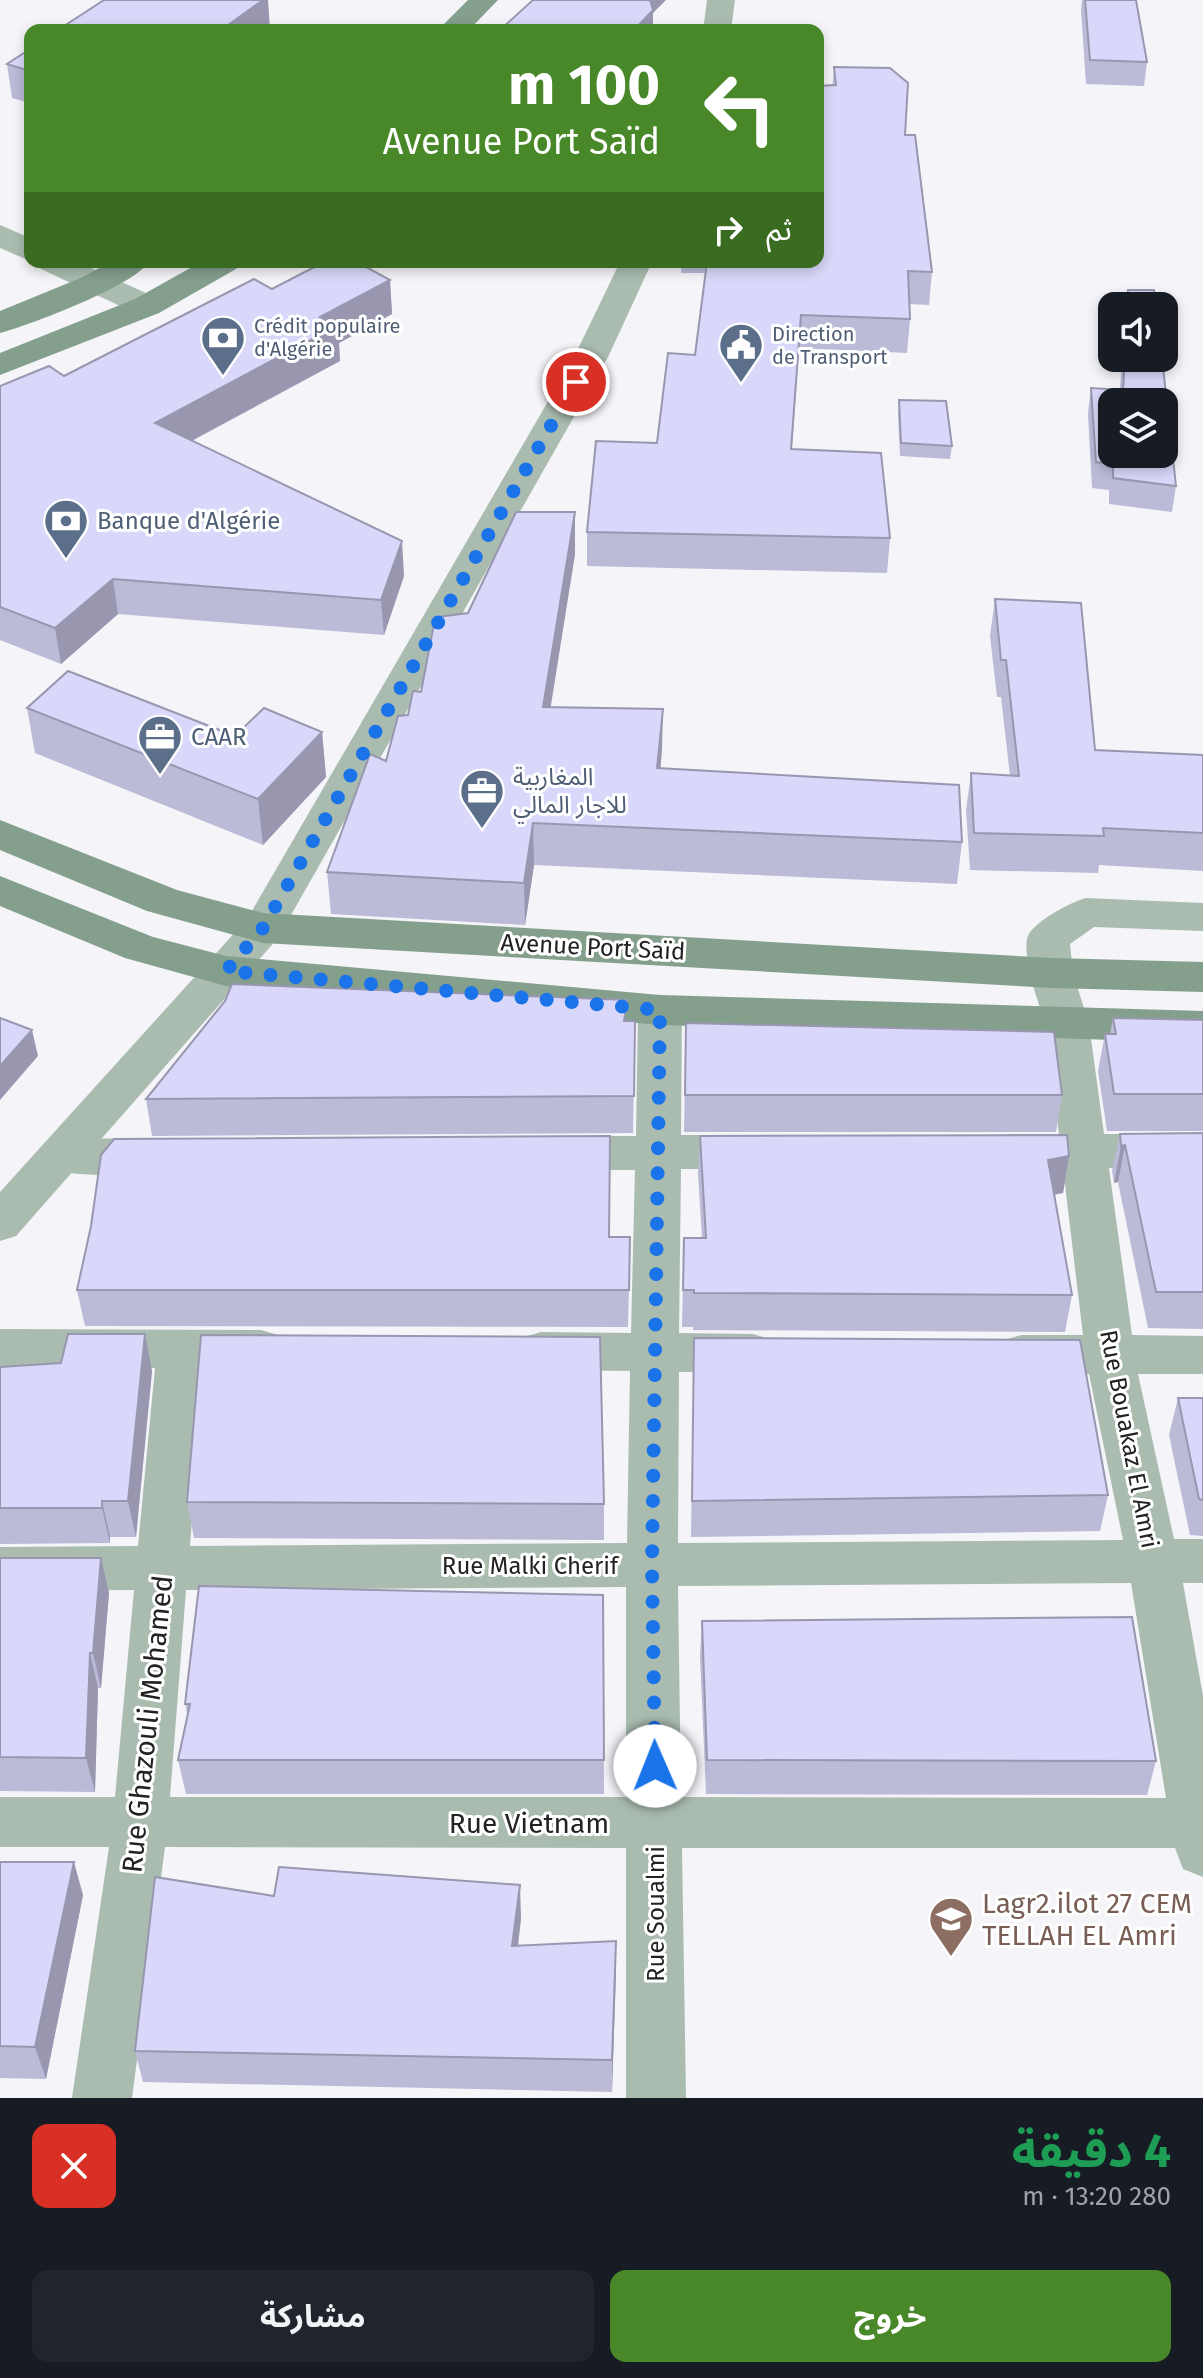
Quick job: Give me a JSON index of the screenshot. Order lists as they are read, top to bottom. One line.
{"streets":{"main road":["Avenue Port Saïd"],"street":["Rue Bouakaz El Amri","Rue Malki Cherif","Rue Ghazouli Mohamed","Rue Vietnam","Rue Soualmi"]},"crossings":[["Avenue Port Saïd","Rue Bouakaz El Amri"],["Rue Bouakaz El Amri","Rue Malki Cherif"],["Rue Bouakaz El Amri","Rue Vietnam"],["Rue Malki Cherif","Rue Ghazouli Mohamed"],["Rue Malki Cherif","Rue Soualmi"],["Rue Ghazouli Mohamed","Rue Vietnam"],["Rue Vietnam","Rue Soualmi"]],"places":{"bank":["Crédit populaire d'Algérie","Banque d'Algérie"],"public building":["Direction de Transport"],"office":["CAAR","المغاربية للاجار المالي"],"school or university":["Lagr2.ilot 27 CEM TELLAH EL Amri"]},"page":{"turn":["100 m","Avenue Port Saïd"],"then":"ثم","heading":["4 دقيقة","280 m · 13:20"],"buttons":["خروج","مشاركة"]}}
